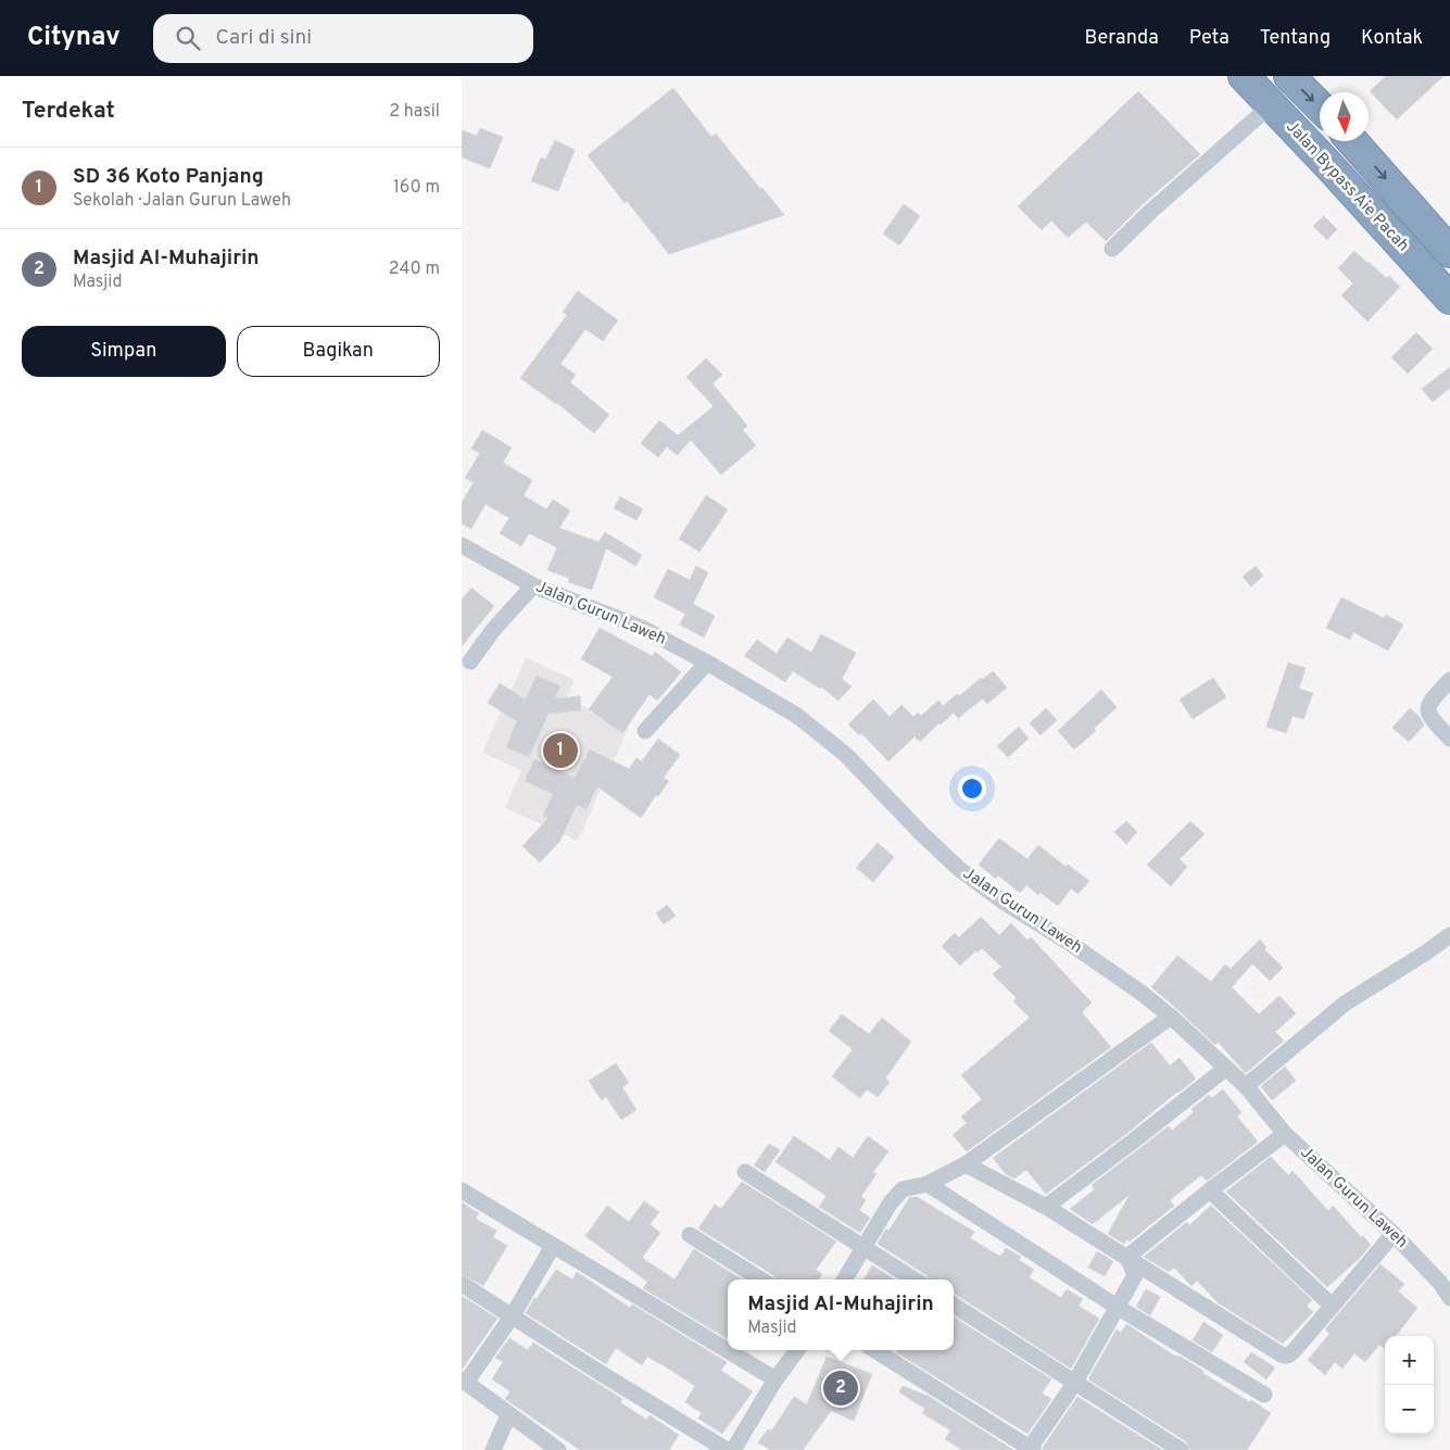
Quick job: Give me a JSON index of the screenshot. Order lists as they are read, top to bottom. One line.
{"streets":{"highway":["Jalan Bypass Aie Pacah"],"street":["Jalan Gurun Laweh"]},"north":"bottom","page":{"header":"Citynav","search":"Cari di sini","nav":["Beranda","Peta","Tentang","Kontak"],"heading":["Terdekat","2 hasil"],"list":[{"mark":"1","name":"SD 36 Koto Panjang","note":"Sekolah · Jalan Gurun Laweh","value":"160 m"},{"mark":"2","name":"Masjid Al-Muhajirin","note":"Masjid","value":"240 m"}],"buttons":["Simpan","Bagikan"],"pins":["1","2"],"popup":["Masjid Al-Muhajirin","Masjid"],"map_buttons":["+","−"]}}
